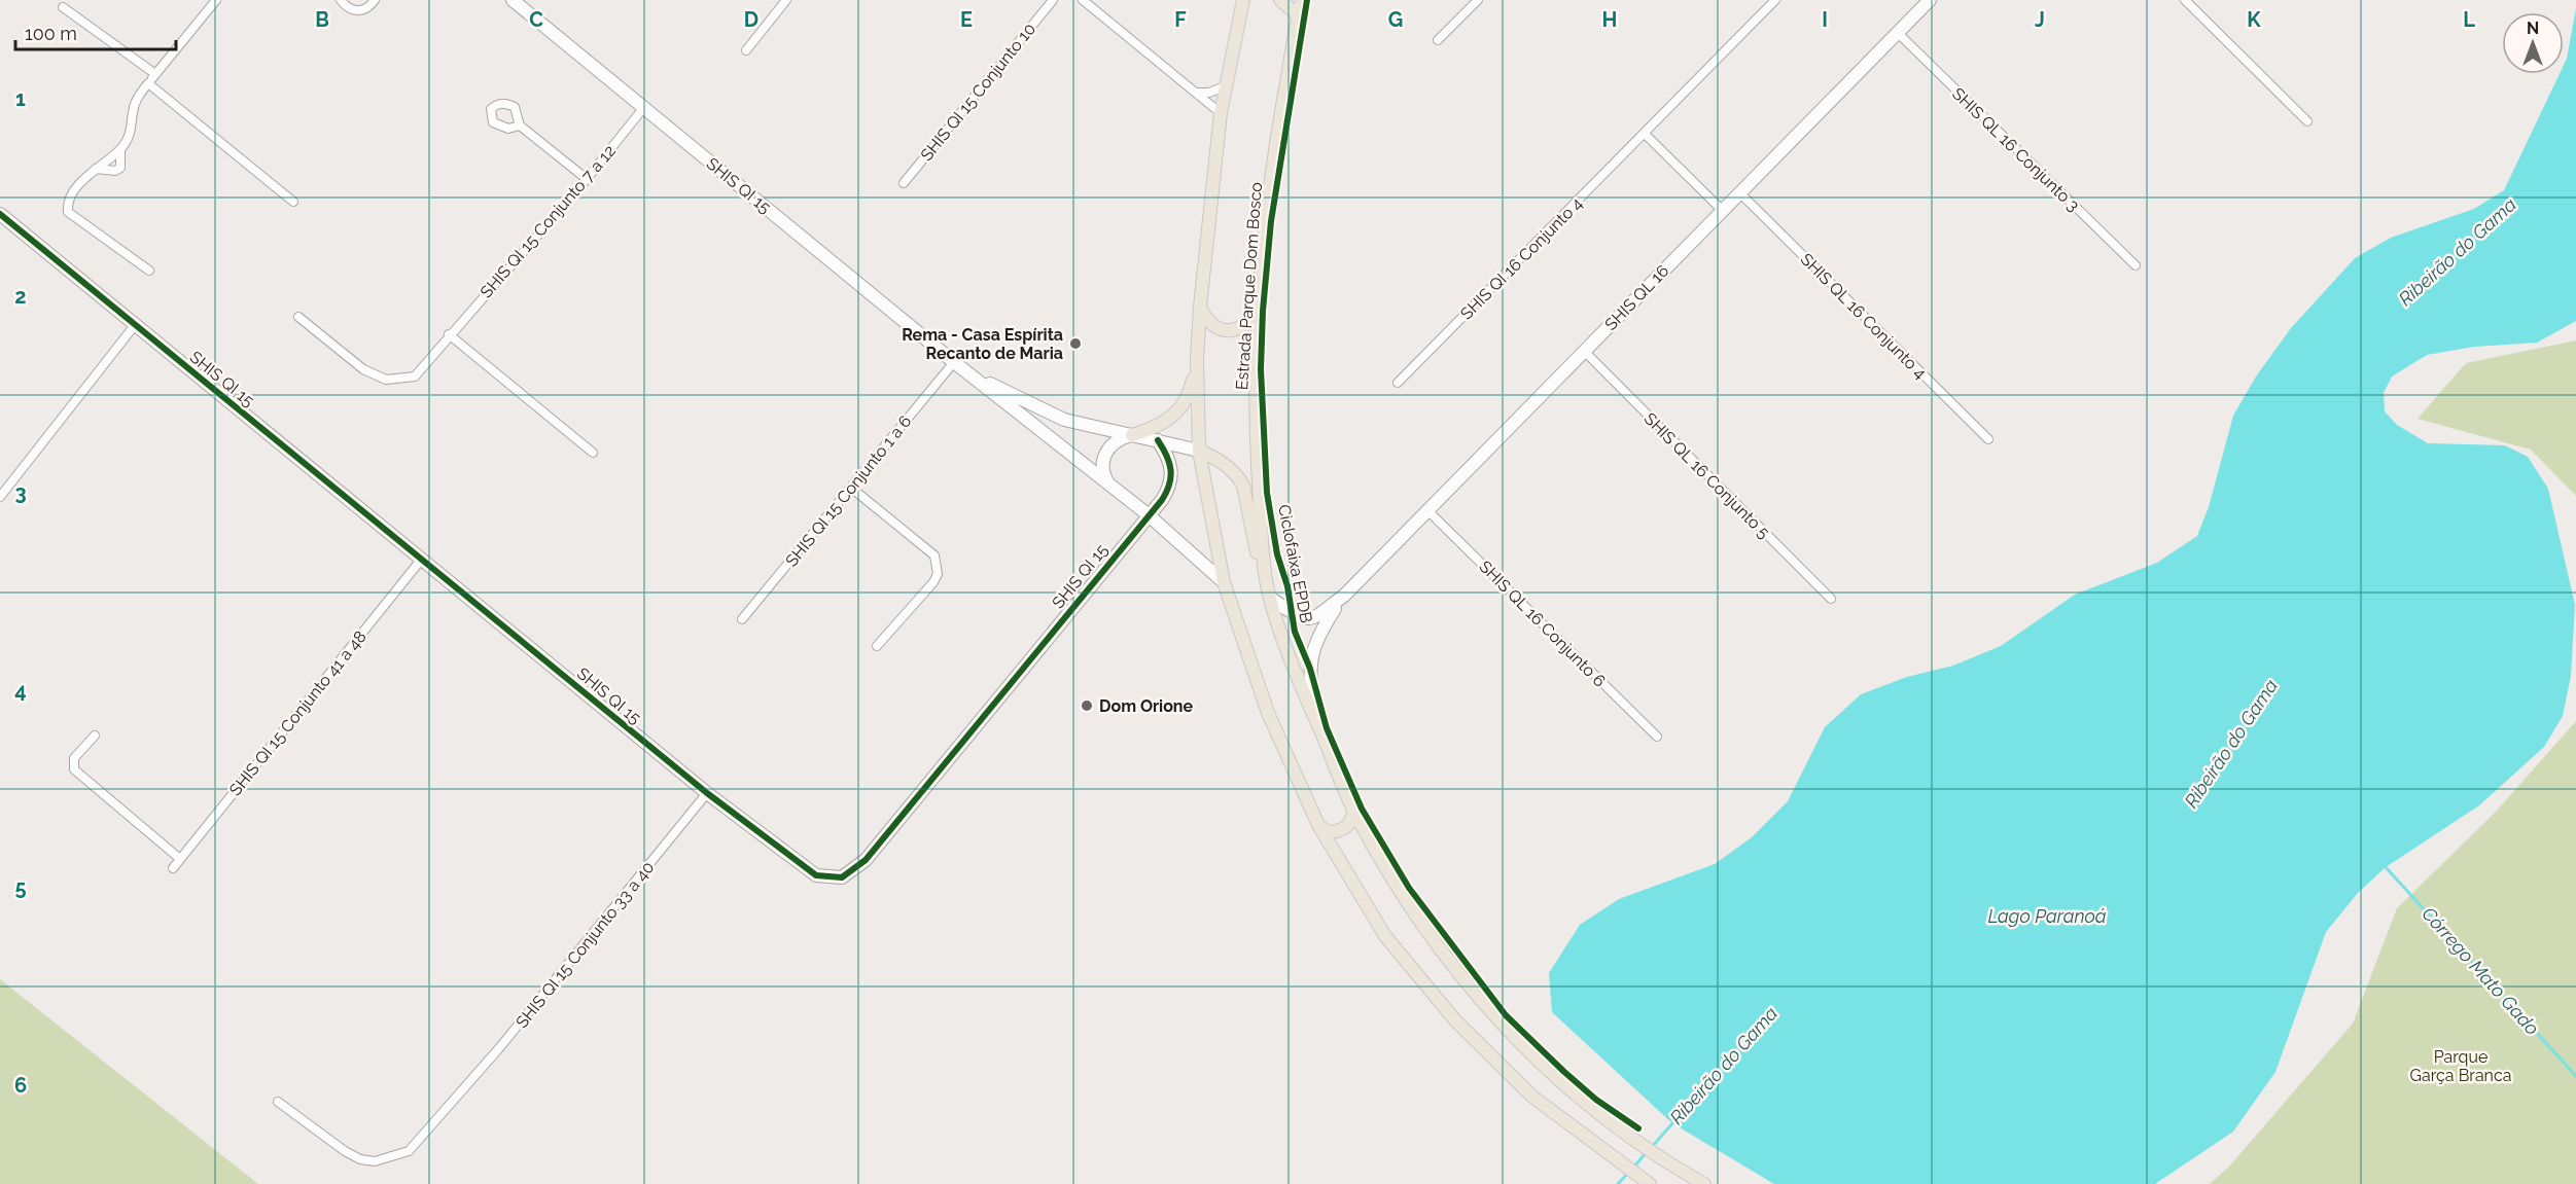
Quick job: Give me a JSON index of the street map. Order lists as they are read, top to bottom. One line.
{"streets":{"main road":["Estrada Parque Dom Bosco"],"street":["SHIS QI 15 Conjunto 10","SHIS QL 16 Conjunto 3","SHIS QI 15","SHIS QI 15 Conjunto 7 a 12","SHIS QI 16 Conjunto 4","SHIS QL 16","SHIS QL 16 Conjunto 4","SHIS QL 16 Conjunto 5","SHIS QI 15 Conjunto 1 a 6","SHIS QL 16 Conjunto 6","SHIS QI 15 Conjunto 41 a 48","SHIS QI 15 Conjunto 33 a 40"],"cycle path":["Ciclofaixa EPDB"]},"crossings":[["SHIS QL 16 Conjunto 3","SHIS QL 16"],["SHIS QI 15","SHIS QI 15 Conjunto 7 a 12"],["SHIS QI 15","SHIS QI 15 Conjunto 1 a 6"],["SHIS QI 15","SHIS QI 15 Conjunto 41 a 48"],["SHIS QI 15","SHIS QI 15 Conjunto 33 a 40"],["Estrada Parque Dom Bosco","SHIS QL 16"],["SHIS QL 16","SHIS QL 16 Conjunto 4"],["SHIS QL 16","SHIS QL 16 Conjunto 5"],["SHIS QL 16","SHIS QL 16 Conjunto 6"]],"water":["Ribeirão do Gama","Lago Paranoá","Córrego Mato Gado"],"parks":["Parque Garça Branca"],"places":["Rema - Casa Espírita Recanto de Maria","Dom Orione"],"scale_bar":"100 m","north":"top","grid":{"columns":["B","C","D","E","F","G","H","I","J","K","L"],"rows":["1","2","3","4","5","6"]}}
